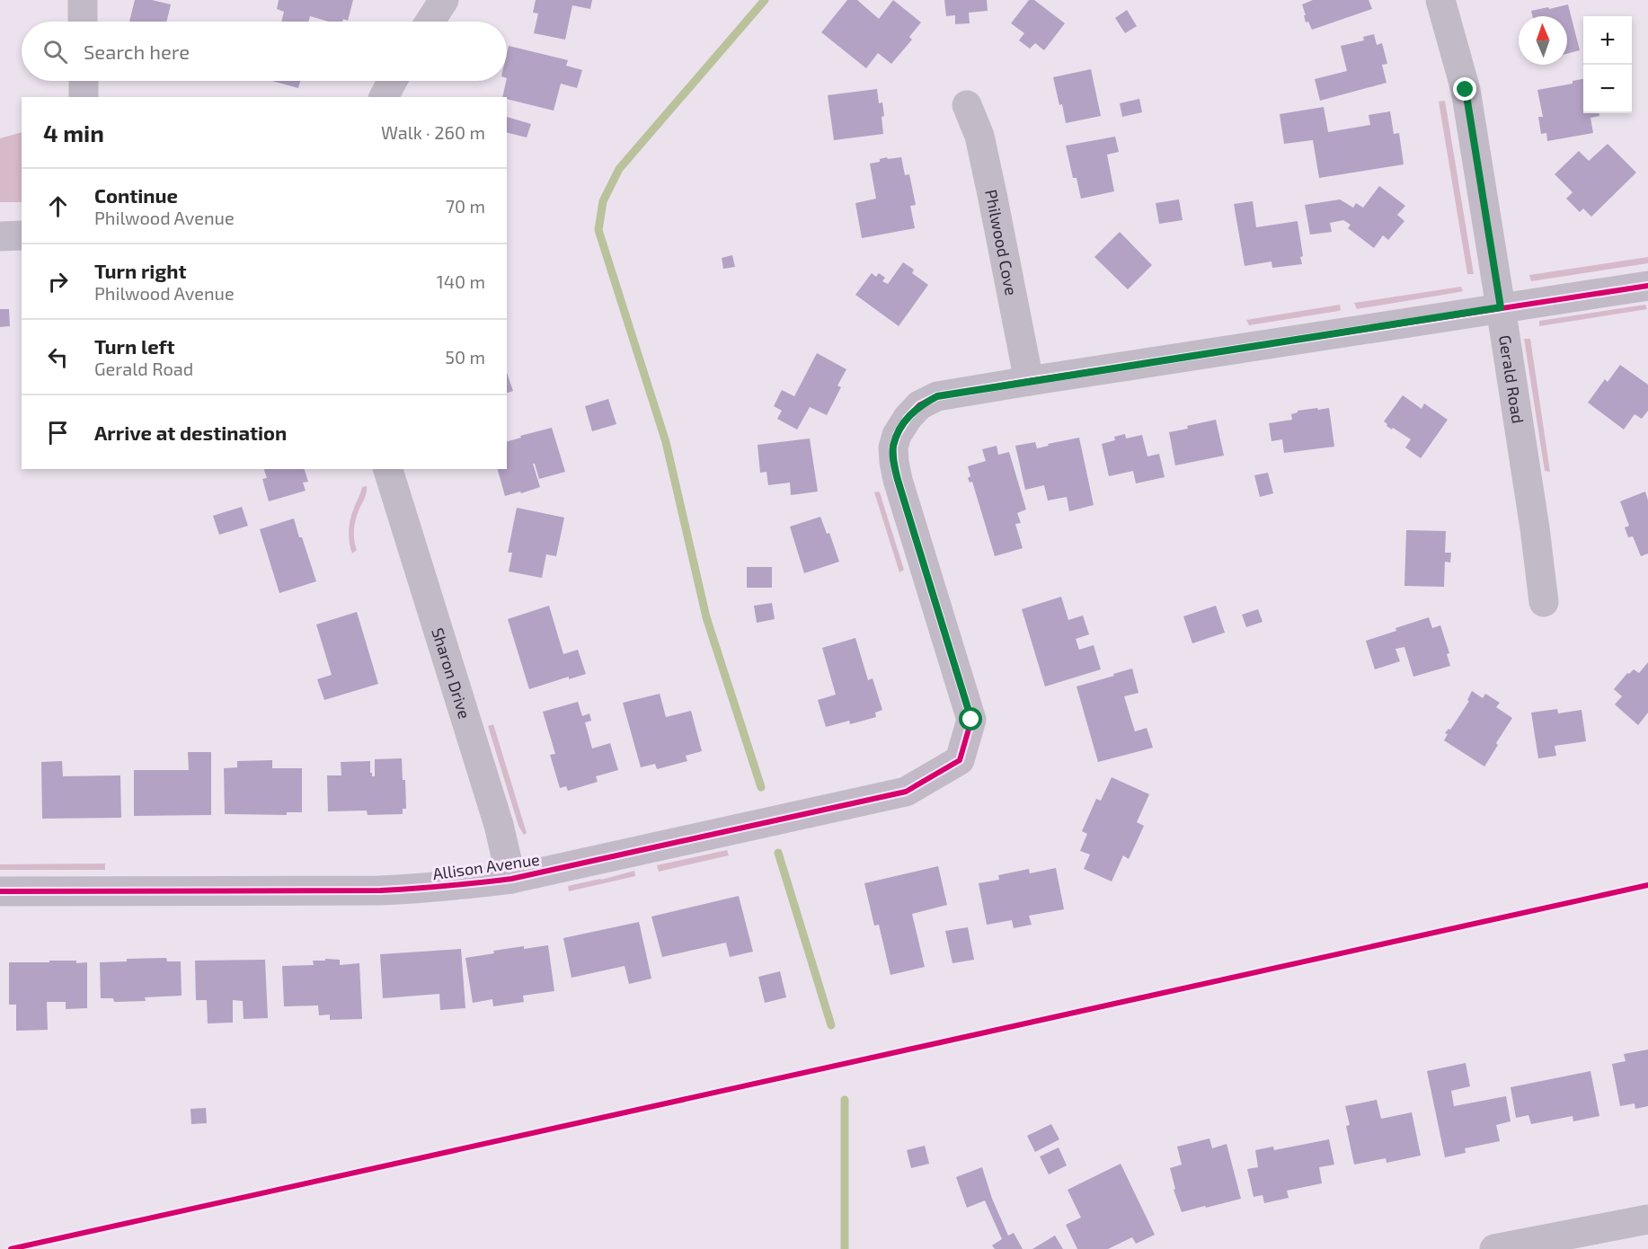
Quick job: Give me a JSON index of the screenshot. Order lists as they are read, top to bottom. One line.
{"streets":{"street":["Philwood Cove","Gerald Road","Sharon Drive","Allison Avenue"]},"crossings":[["Philwood Cove","Allison Avenue"],["Sharon Drive","Allison Avenue"]],"north":"top","page":{"map_buttons":["+","−"],"search":"Search here","heading":["4 min","Walk · 260 m"],"list":[["Continue","Philwood Avenue","70 m"],["Turn right","Philwood Avenue","140 m"],["Turn left","Gerald Road","50 m"],"Arrive at destination"]}}
